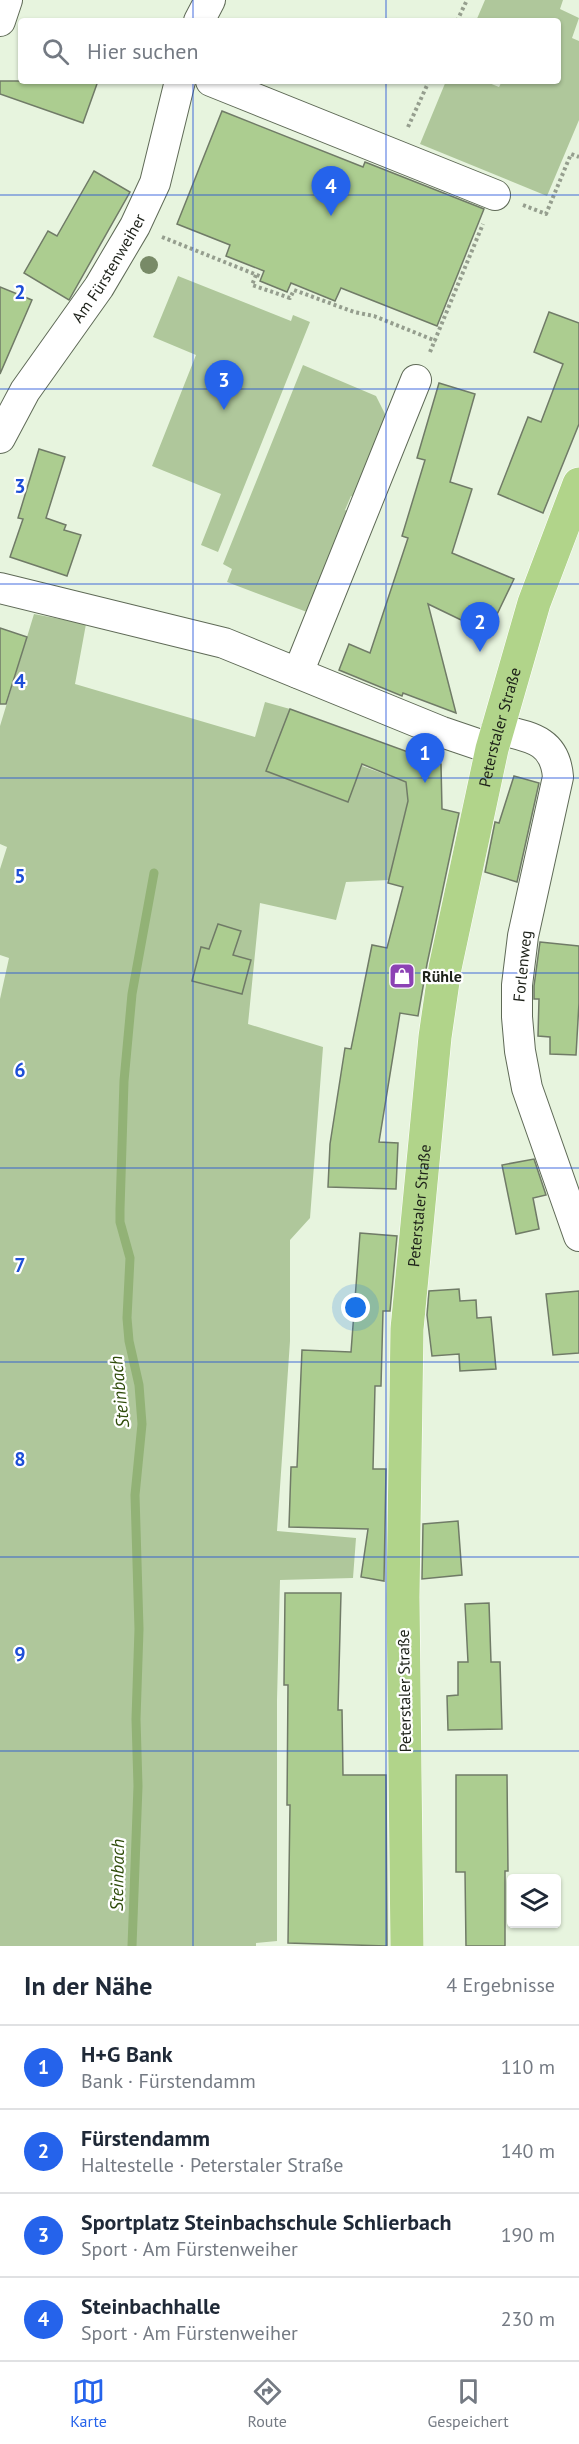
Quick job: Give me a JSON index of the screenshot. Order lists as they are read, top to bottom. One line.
{"streets":{"main road":["Peterstaler Straße"],"street":["Am Fürstenweiher","Forlenweg"]},"crossings":[["Peterstaler Straße","Forlenweg"]],"water":["Steinbach"],"places":{"shop":["Rühle"]},"page":{"search":"Hier suchen","pins":["4","3","2","1"],"heading":["In der Nähe","4 Ergebnisse"],"list":[{"mark":"1","name":"H+G Bank","note":"Bank · Fürstendamm","value":"110 m"},{"mark":"2","name":"Fürstendamm","note":"Haltestelle · Peterstaler Straße","value":"140 m"},{"mark":"3","name":"Sportplatz Steinbachschule Schlierbach","note":"Sport · Am Fürstenweiher","value":"190 m"},{"mark":"4","name":"Steinbachhalle","note":"Sport · Am Fürstenweiher","value":"230 m"}],"nav":["Karte","Route","Gespeichert"]},"grid":{"rows":["2","3","4","5","6","7","8","9"]}}
